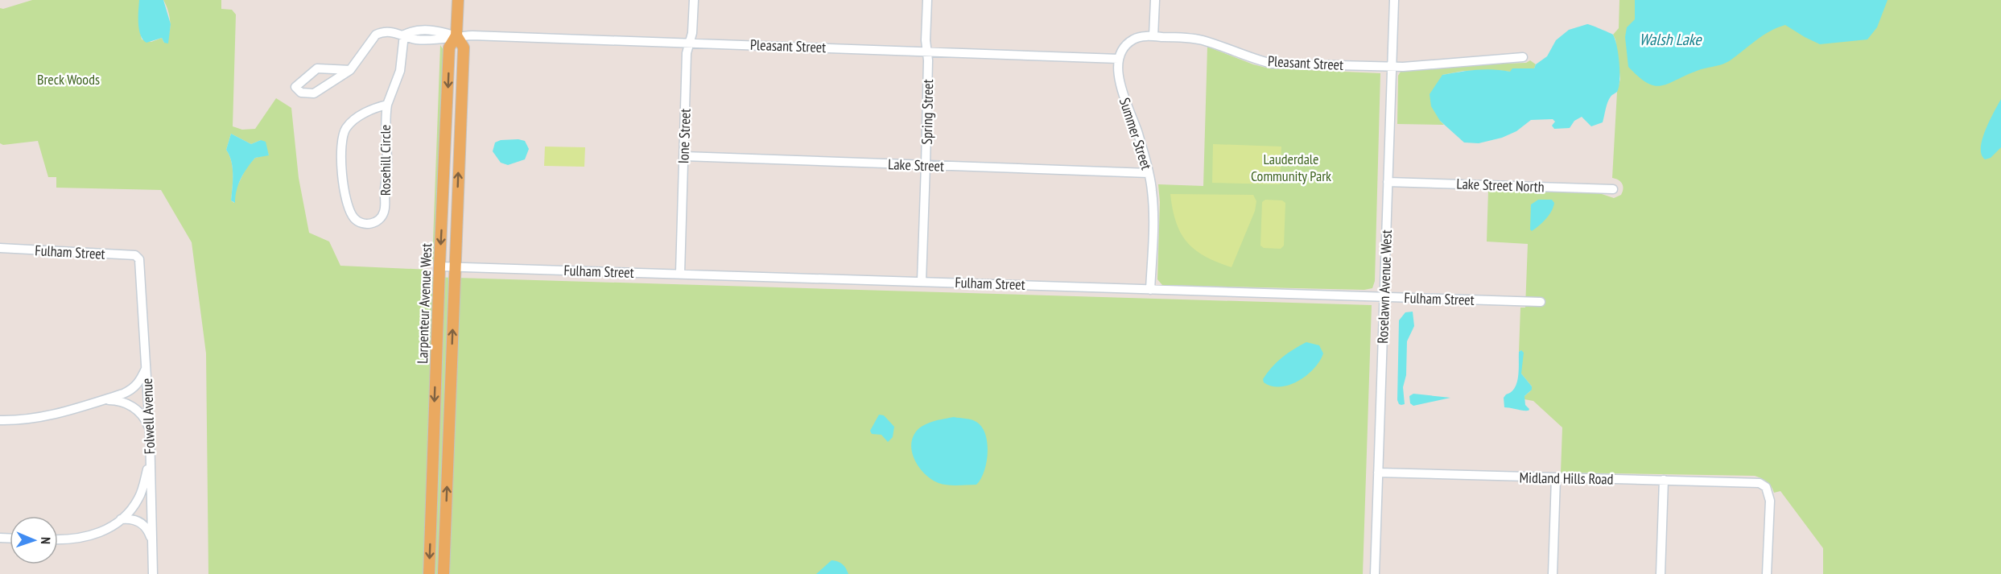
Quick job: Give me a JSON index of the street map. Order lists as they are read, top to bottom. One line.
{"streets":{"main road":["Larpenteur Avenue West"],"street":["Pleasant Street","Spring Street","Summer Street","Ione Street","Rosehill Circle","Lake Street","Lake Street North","Fulham Street","Roselawn Avenue West","Folwell Avenue","Midland Hills Road"]},"crossings":[["Pleasant Street","Spring Street"],["Pleasant Street","Summer Street"],["Pleasant Street","Ione Street"],["Pleasant Street","Rosehill Circle"],["Pleasant Street","Roselawn Avenue West"],["Pleasant Street","Larpenteur Avenue West"],["Spring Street","Lake Street"],["Spring Street","Fulham Street"],["Summer Street","Lake Street"],["Summer Street","Fulham Street"],["Ione Street","Lake Street"],["Ione Street","Fulham Street"],["Lake Street North","Roselawn Avenue West"],["Fulham Street","Roselawn Avenue West"],["Fulham Street","Larpenteur Avenue West"],["Fulham Street","Folwell Avenue"],["Roselawn Avenue West","Midland Hills Road"]],"water":["Walsh Lake"],"parks":["Breck Woods","Lauderdale Community Park"],"north":"right"}
